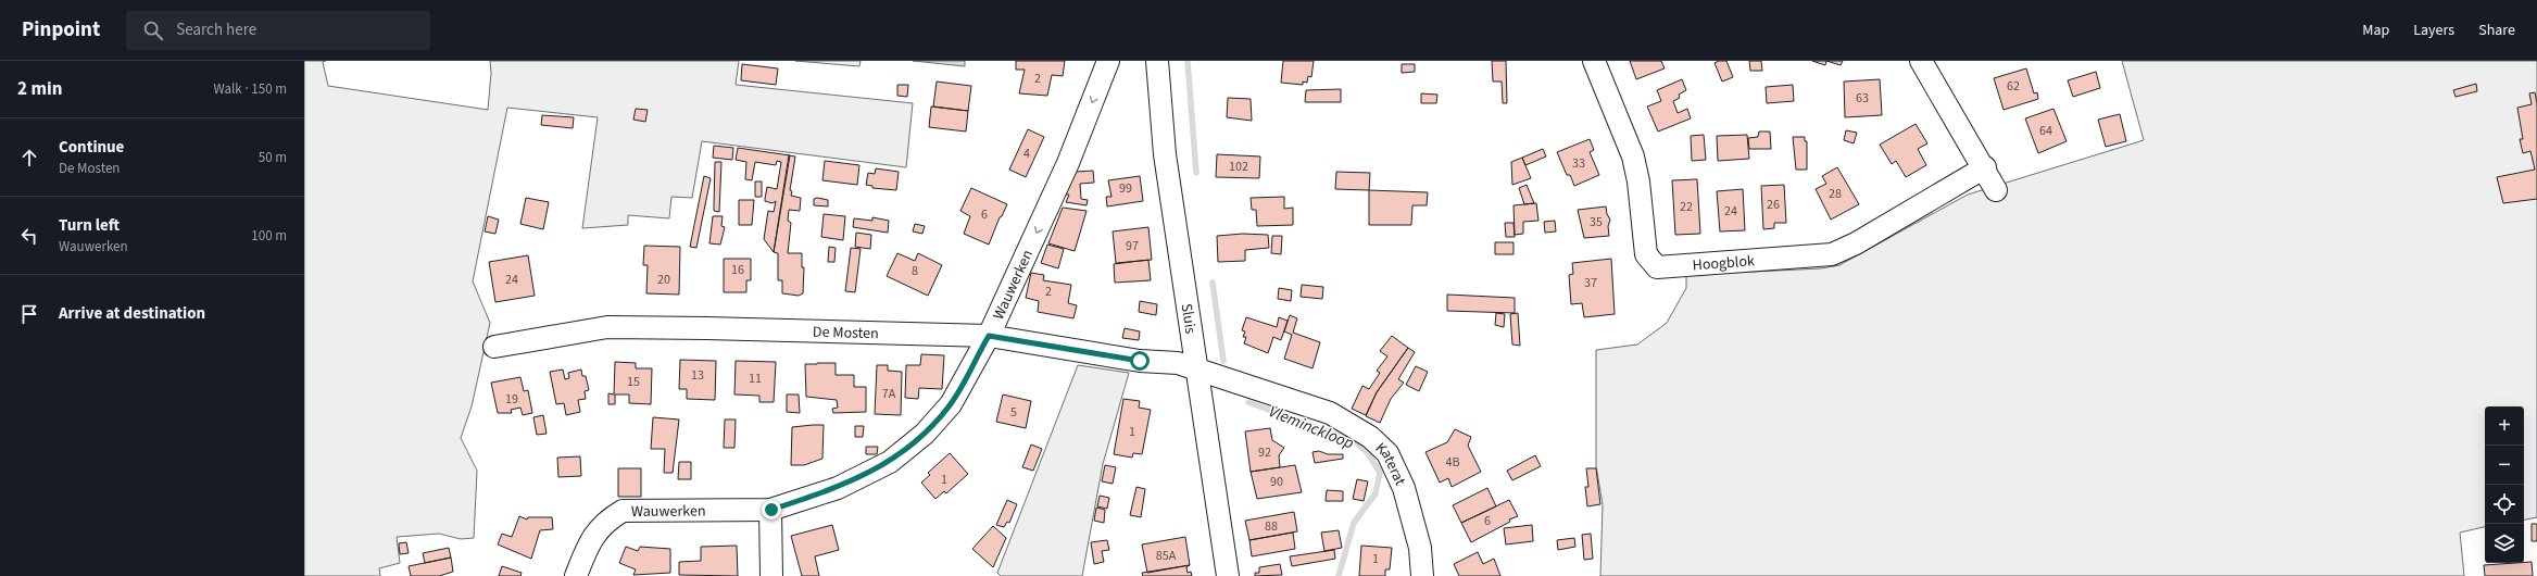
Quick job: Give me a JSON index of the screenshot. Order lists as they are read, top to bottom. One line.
{"streets":{"street":["Hoogblok","Wauwerken","Sluis","De Mosten","Katerat"]},"crossings":[["Wauwerken","De Mosten"],["Sluis","De Mosten"],["Sluis","Katerat"],["De Mosten","Katerat"]],"one_way":["Wauwerken"],"water":["Vleminckloop"],"house_numbers":["2","62","63","64","4","33","102","99","28","26","22","24","6","35","97","16","8","24","20","37","2","13","11","15","7A","19","5","1","92","4B","1","90","6","88","85A","1"],"page":{"header":"Pinpoint","search":"Search here","nav":["Map","Layers","Share"],"heading":["2 min","Walk · 150 m"],"list":[["Continue","De Mosten","50 m"],["Turn left","Wauwerken","100 m"],"Arrive at destination"],"map_buttons":["+","−"]}}
